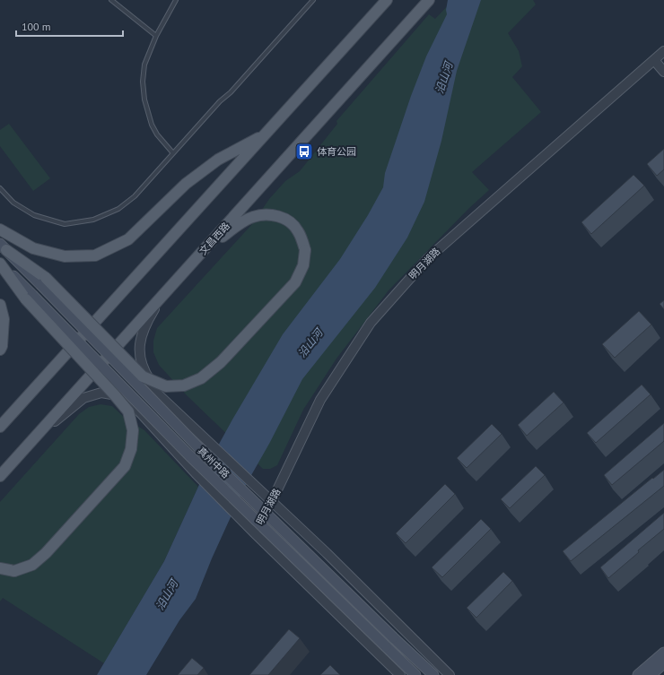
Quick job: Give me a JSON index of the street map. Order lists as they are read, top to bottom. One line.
{"streets":{"main road":["文昌西路","真州中路"],"street":["明月湖路"]},"crossings":[["文昌西路","真州中路"],["明月湖路","真州中路"]],"water":["沿山河"],"places":{"bus stop":["体育公园"]},"scale_bar":"100 m"}
